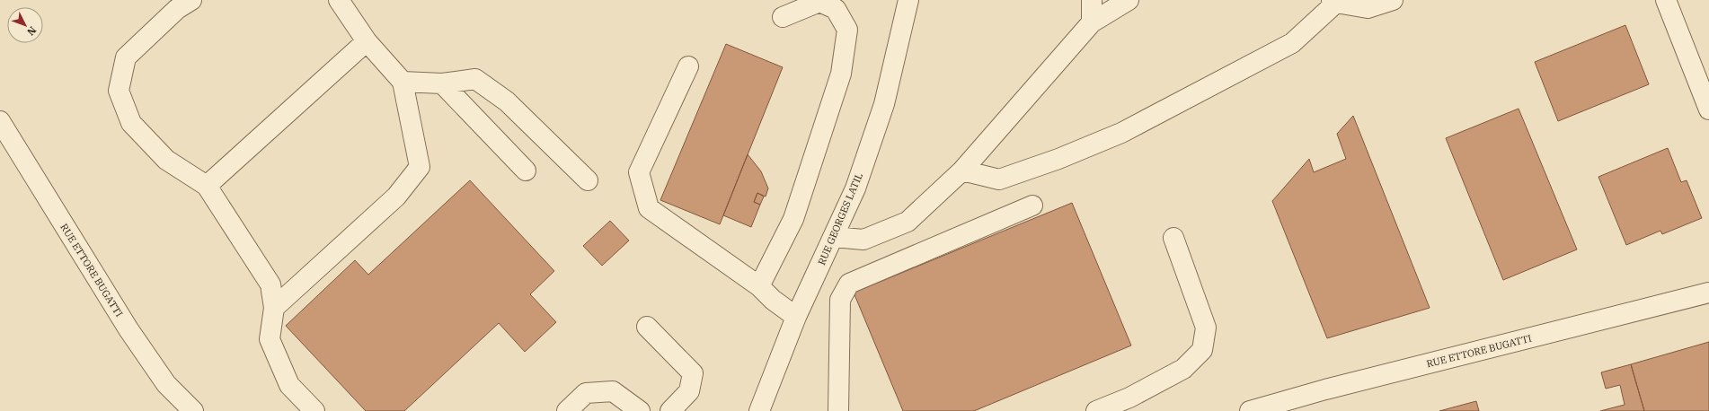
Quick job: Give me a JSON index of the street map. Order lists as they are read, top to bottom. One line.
{"streets":{"street":["RUE GEORGES LATIL","RUE ETTORE BUGATTI"]},"north":"bottom right"}
